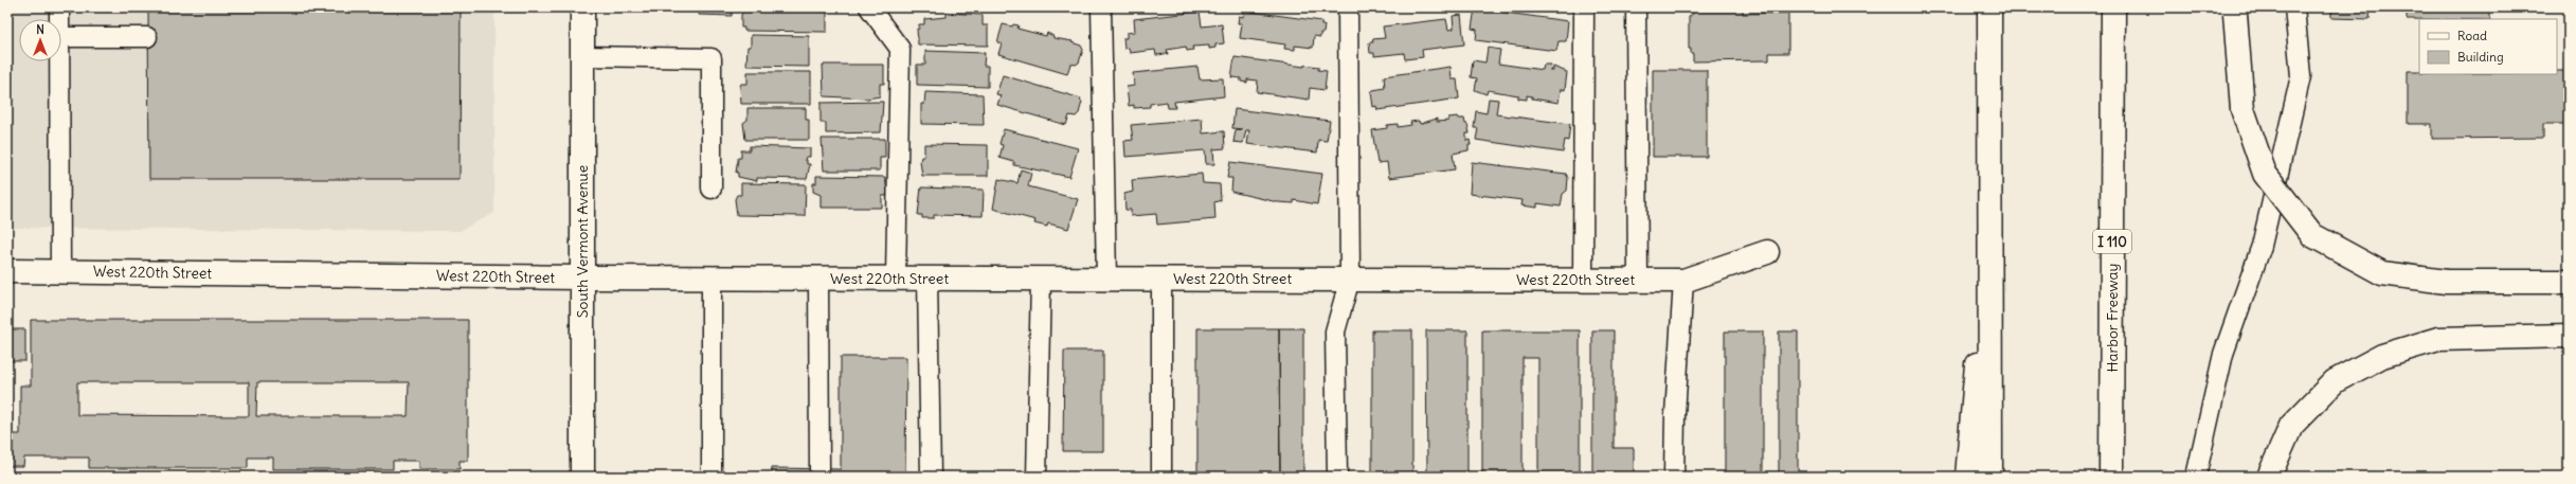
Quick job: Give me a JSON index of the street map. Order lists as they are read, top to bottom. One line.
{"streets":{"main road":["South Vermont Avenue","I 110","West 220th Street","Harbor Freeway"]},"crossings":[["South Vermont Avenue","West 220th Street"]],"legend":["Road","Building"],"north":"top"}
